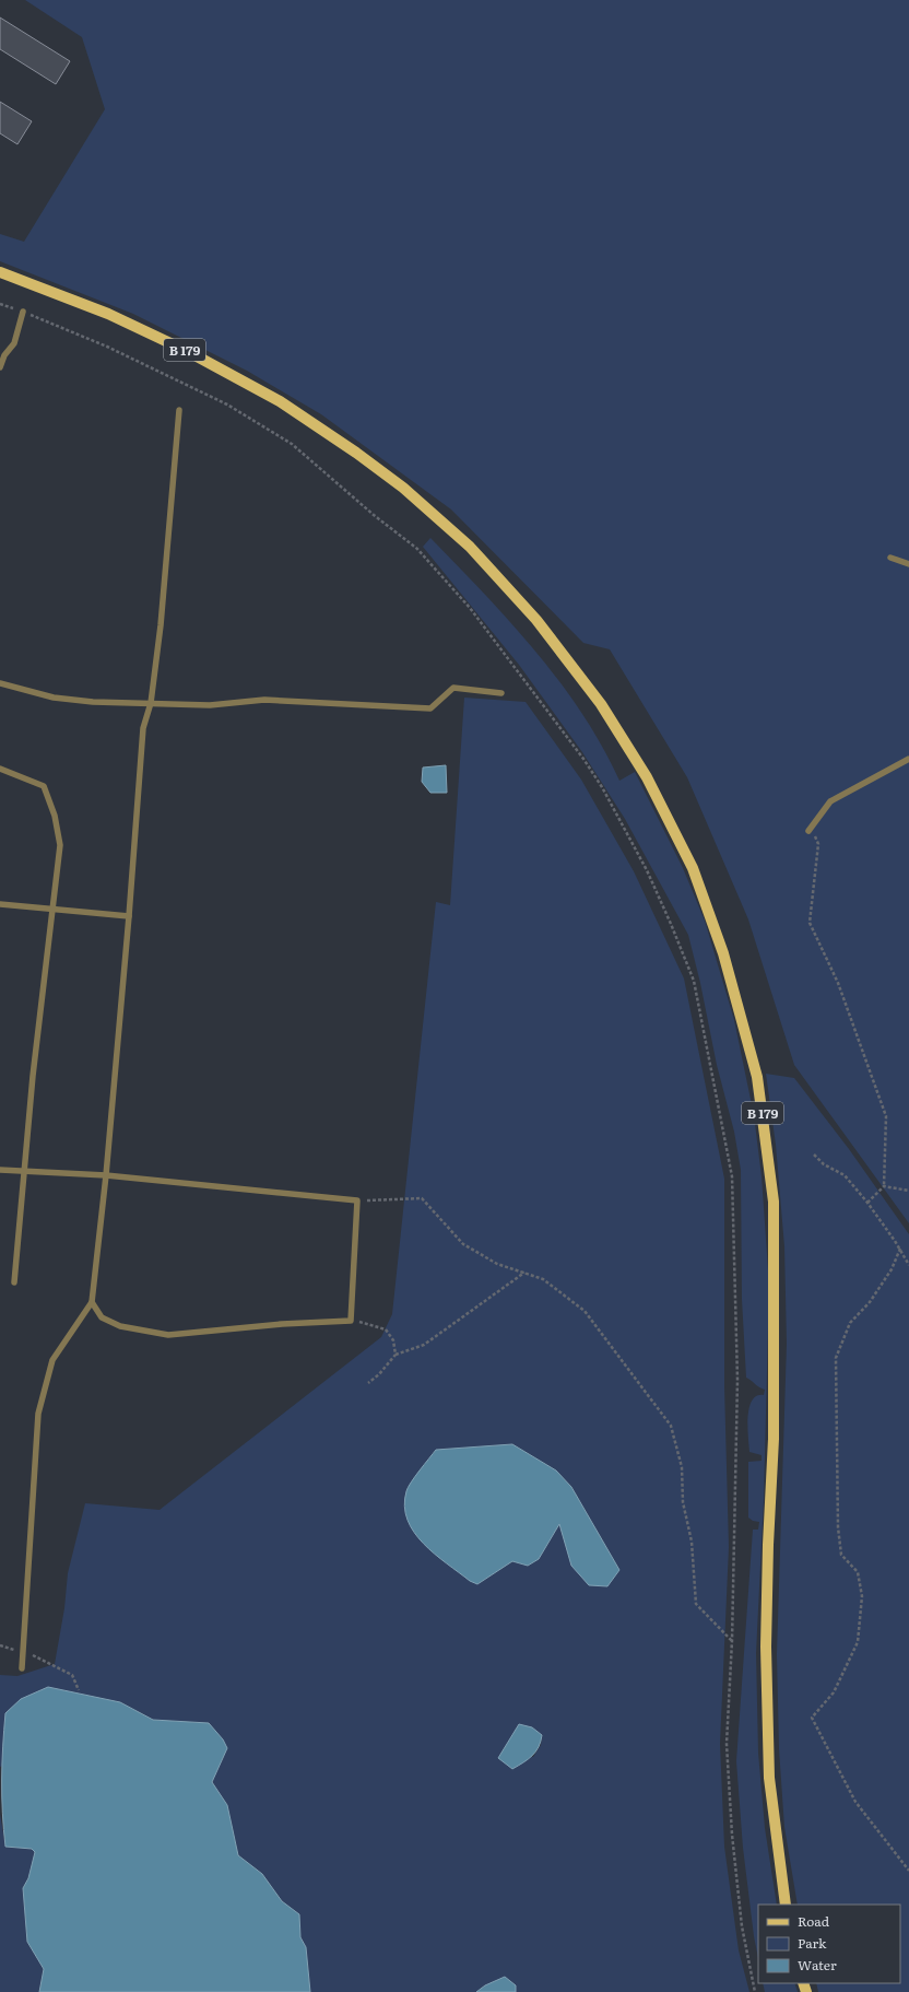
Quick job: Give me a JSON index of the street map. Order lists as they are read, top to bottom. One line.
{"streets":{"main road":["B 179"]},"legend":["Road","Park","Water"]}
